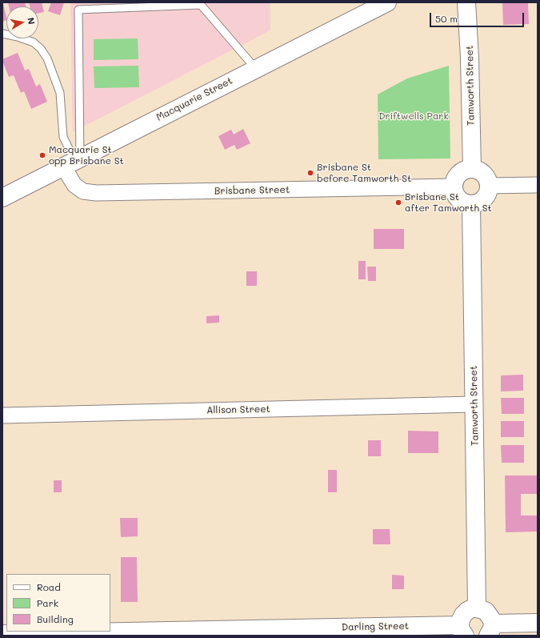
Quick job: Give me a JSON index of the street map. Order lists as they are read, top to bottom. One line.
{"streets":{"street":["Tamworth Street","Macquarie Street","Brisbane Street","Allison Street","Darling Street"]},"crossings":[["Tamworth Street","Brisbane Street"],["Tamworth Street","Allison Street"],["Macquarie Street","Brisbane Street"]],"parks":["Driftwells Park"],"places":["Macquarie St opp Brisbane St","Brisbane St before Tamworth St","Brisbane St after Tamworth St"],"legend":["Road","Park","Building"],"scale_bar":"50 m","north":"right"}
